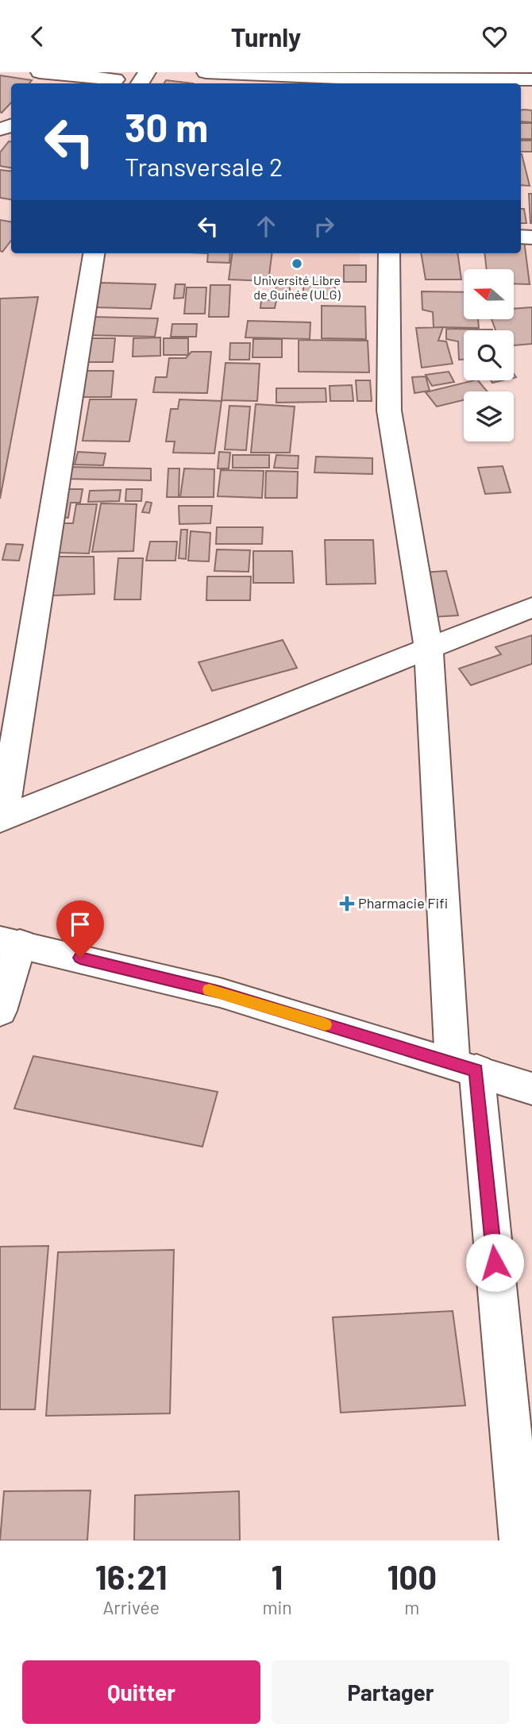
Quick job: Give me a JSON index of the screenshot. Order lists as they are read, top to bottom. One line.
{"places":{"other":["Université Libre de Guinée (ULG)"],"health":["Pharmacie Fifi"]},"north":"left","page":{"header":"Turnly","turn":["30 m","Transversale 2"],"eta":["16:21","Arrivée","1","min","100","m"],"buttons":["Quitter","Partager"]}}
